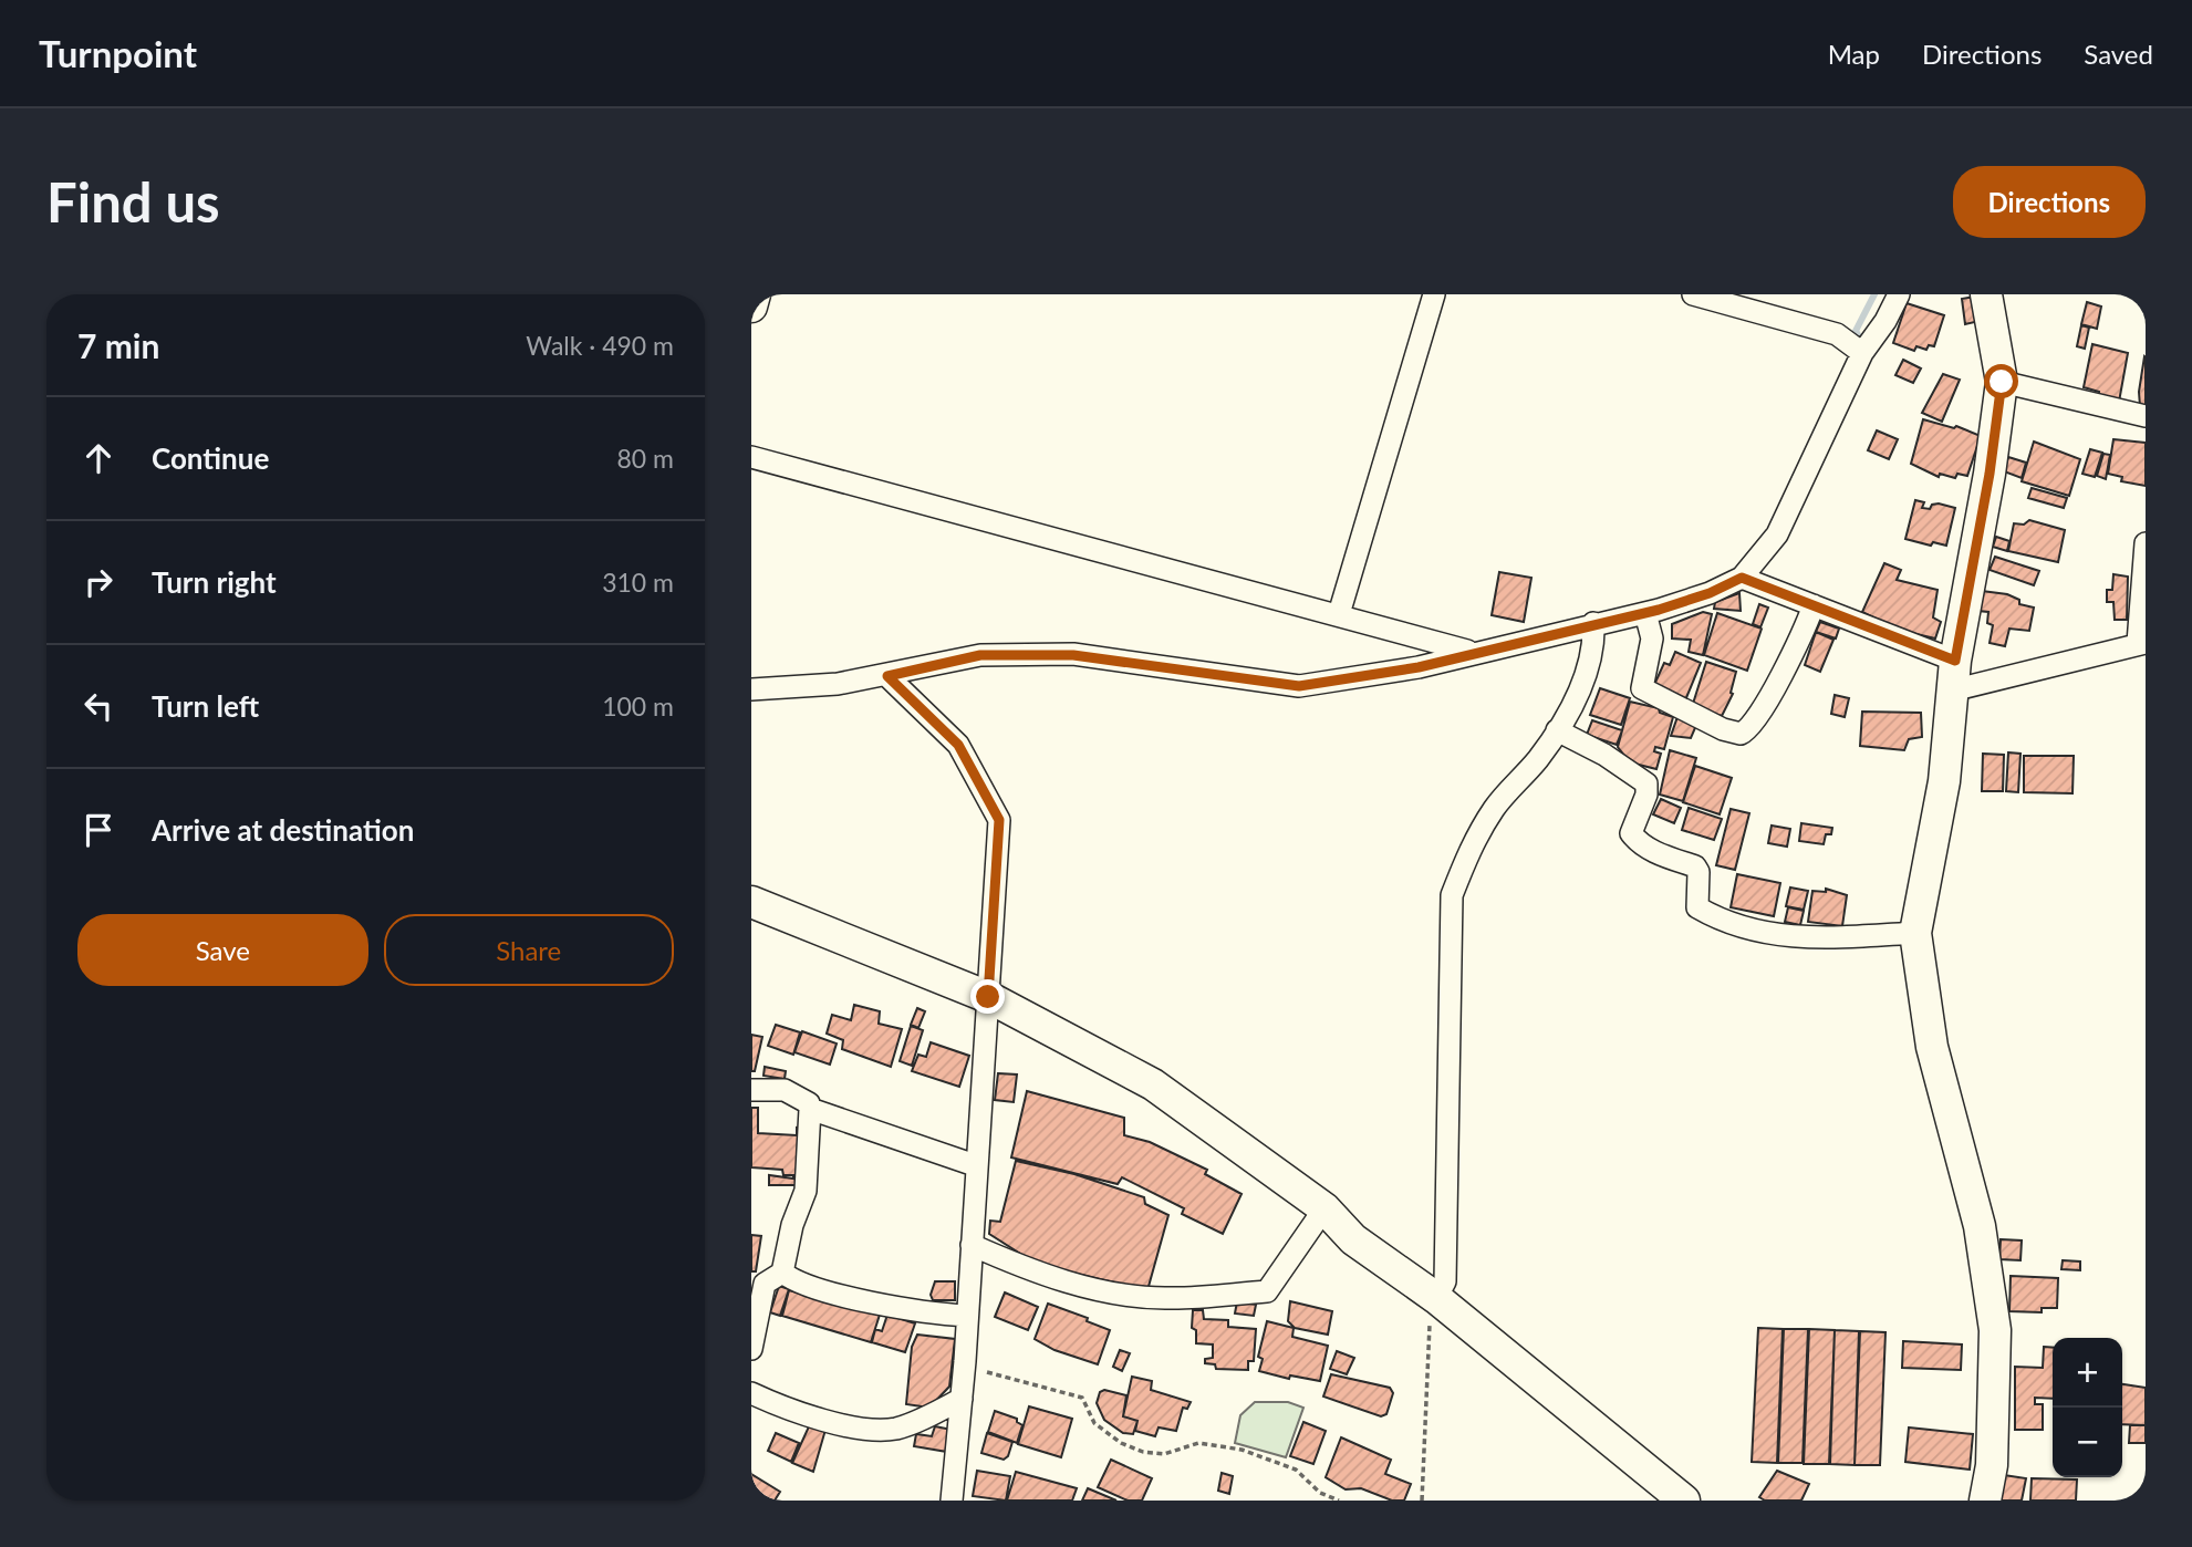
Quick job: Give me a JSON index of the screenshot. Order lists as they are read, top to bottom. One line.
{"page":{"header":"Turnpoint","nav":["Map","Directions","Saved"],"buttons":["Directions",["Save","Share"]],"title":"Find us","heading":["7 min","Walk · 490 m"],"list":[["Continue","80 m"],["Turn right","310 m"],["Turn left","100 m"],"Arrive at destination"],"map_buttons":["+","−"]}}
